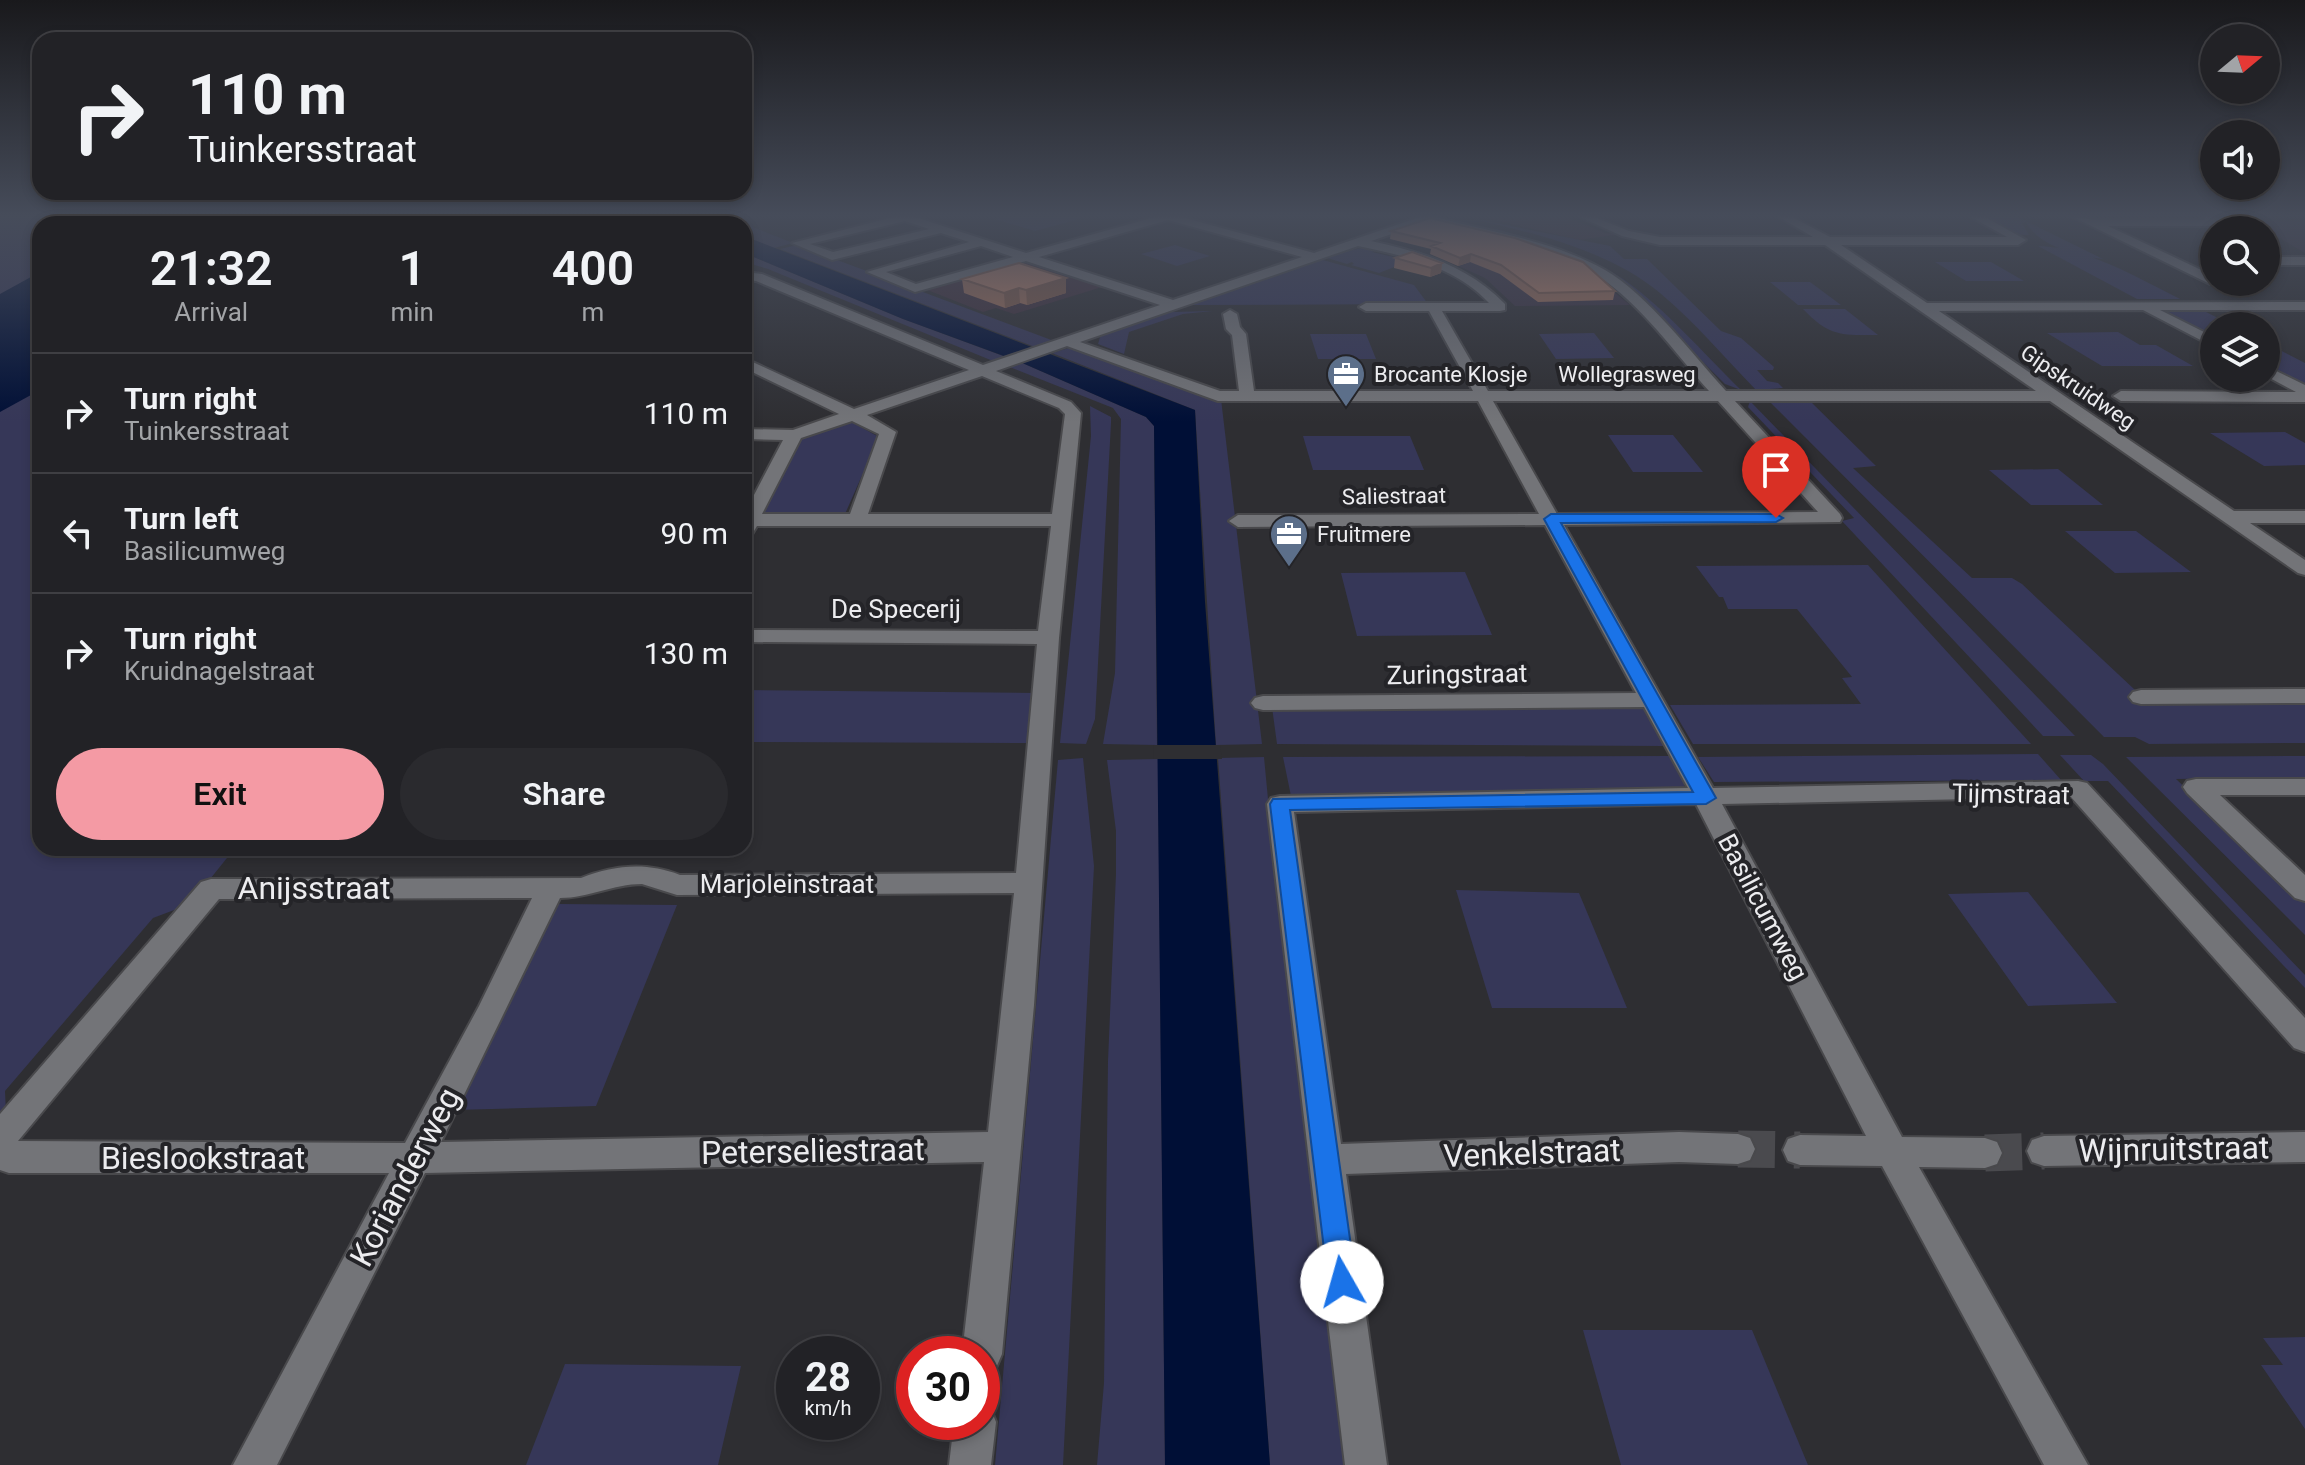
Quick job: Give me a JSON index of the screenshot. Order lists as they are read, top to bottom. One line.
{"streets":{"street":["Wollegrasweg","Gipskruidweg","Saliestraat","De Specerij","Zuringstraat","Tijmstraat","Marjoleinstraat","Anijsstraat","Basilicumweg","Wijnruitstraat","Peterseliestraat","Venkelstraat","Bieslookstraat","Korianderweg"]},"crossings":[["Wollegrasweg","Gipskruidweg"],["Wollegrasweg","Saliestraat"],["Wollegrasweg","Basilicumweg"],["Saliestraat","Basilicumweg"],["Zuringstraat","Basilicumweg"],["Tijmstraat","Basilicumweg"],["Tijmstraat","Venkelstraat"],["Marjoleinstraat","Anijsstraat"],["Marjoleinstraat","Korianderweg"],["Anijsstraat","Bieslookstraat"],["Anijsstraat","Korianderweg"],["Peterseliestraat","Bieslookstraat"],["Peterseliestraat","Korianderweg"],["Bieslookstraat","Korianderweg"]],"places":{"office":["Brocante Klosje","Fruitmere"]},"north":"right","page":{"turn":["110 m","Tuinkersstraat"],"eta":["21:32","Arrival","1","min","400","m"],"list":[{"name":"Turn right","note":"Tuinkersstraat","value":"110 m"},{"name":"Turn left","note":"Basilicumweg","value":"90 m"},{"name":"Turn right","note":"Kruidnagelstraat","value":"130 m"}],"buttons":["Exit","Share"],"speed":"28 km/h","limit":"30"}}
